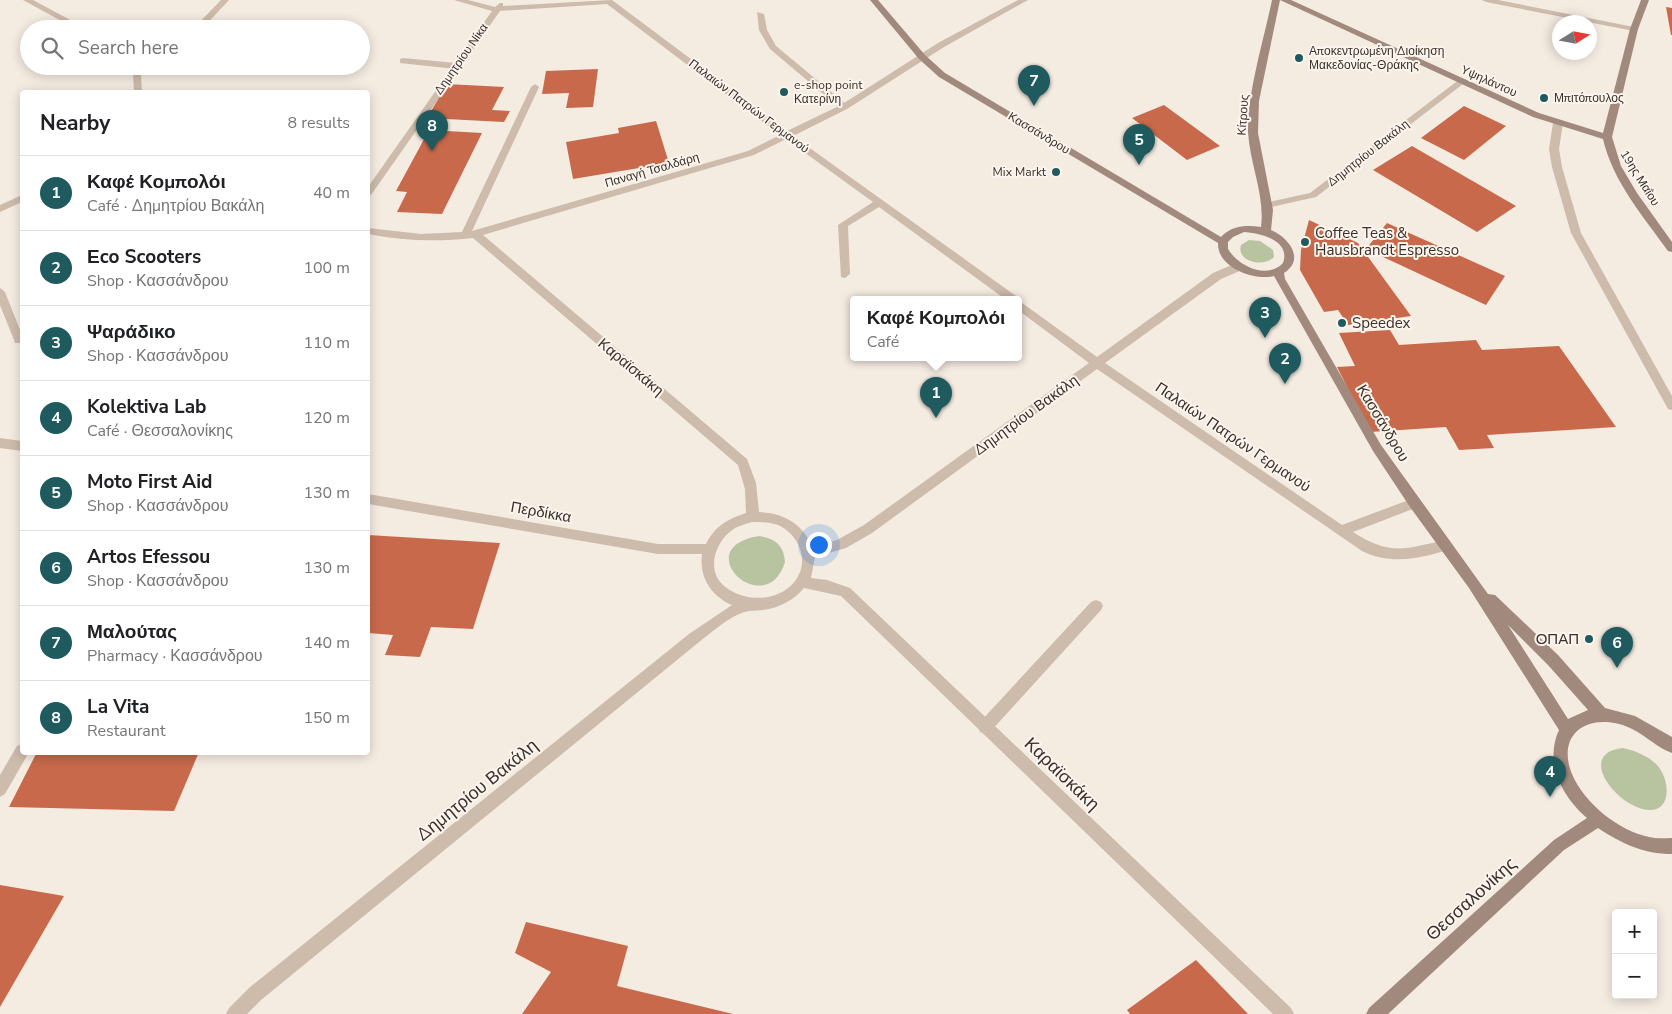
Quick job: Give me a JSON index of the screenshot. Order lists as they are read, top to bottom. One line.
{"streets":{"main road":["Υψηλάντου","Κίτρους","Κασσάνδρου","19ης Μαΐου","Θεσσαλονίκης"],"street":["Δημητρίου Νίκα","Παλαιών Πατρών Γερμανού","Δημητρίου Βακάλη","Παναγή Τσαλδάρη","Καραϊσκάκη","Περδίκκα"]},"crossings":[["Δημητρίου Νίκα","Παλαιών Πατρών Γερμανού"],["Υψηλάντου","Δημητρίου Βακάλη"],["Υψηλάντου","19ης Μαΐου"],["Παλαιών Πατρών Γερμανού","Κασσάνδρου"],["Παλαιών Πατρών Γερμανού","Δημητρίου Βακάλη"],["Παλαιών Πατρών Γερμανού","Παναγή Τσαλδάρη"],["Κίτρους","Κασσάνδρου"],["Κίτρους","Δημητρίου Βακάλη"],["Κασσάνδρου","Δημητρίου Βακάλη"],["Κασσάνδρου","Παναγή Τσαλδάρη"],["Δημητρίου Βακάλη","Καραϊσκάκη"],["Δημητρίου Βακάλη","Περδίκκα"],["Παναγή Τσαλδάρη","Καραϊσκάκη"],["Καραϊσκάκη","Περδίκκα"]],"places":["Αποκεντρωμένη Διοίκηση Μακεδονίας-Θράκης","e-shop point Κατερίνη","Μπιτόπουλος","Mix Markt","Coffee Teas & Hausbrandt Espresso","Speedex","ΟΠΑΠ"],"north":"right","page":{"search":"Search here","pins":["7","8","5","3","2","1","6","4"],"heading":["Nearby","8 results"],"list":[{"mark":"1","name":"Καφέ Κομπολόι","note":"Café · Δημητρίου Βακάλη","value":"40 m"},{"mark":"2","name":"Εco Scooters","note":"Shop · Κασσάνδρου","value":"100 m"},{"mark":"3","name":"Ψαράδικο","note":"Shop · Κασσάνδρου","value":"110 m"},{"mark":"4","name":"Kolektiva Lab","note":"Café · Θεσσαλονίκης","value":"120 m"},{"mark":"5","name":"Moto First Aid","note":"Shop · Κασσάνδρου","value":"130 m"},{"mark":"6","name":"Artos Efessou","note":"Shop · Κασσάνδρου","value":"130 m"},{"mark":"7","name":"Μαλούτας","note":"Pharmacy · Κασσάνδρου","value":"140 m"},{"mark":"8","name":"La Vita","note":"Restaurant","value":"150 m"}],"popup":["Καφέ Κομπολόι","Café"],"map_buttons":["+","−"]}}
